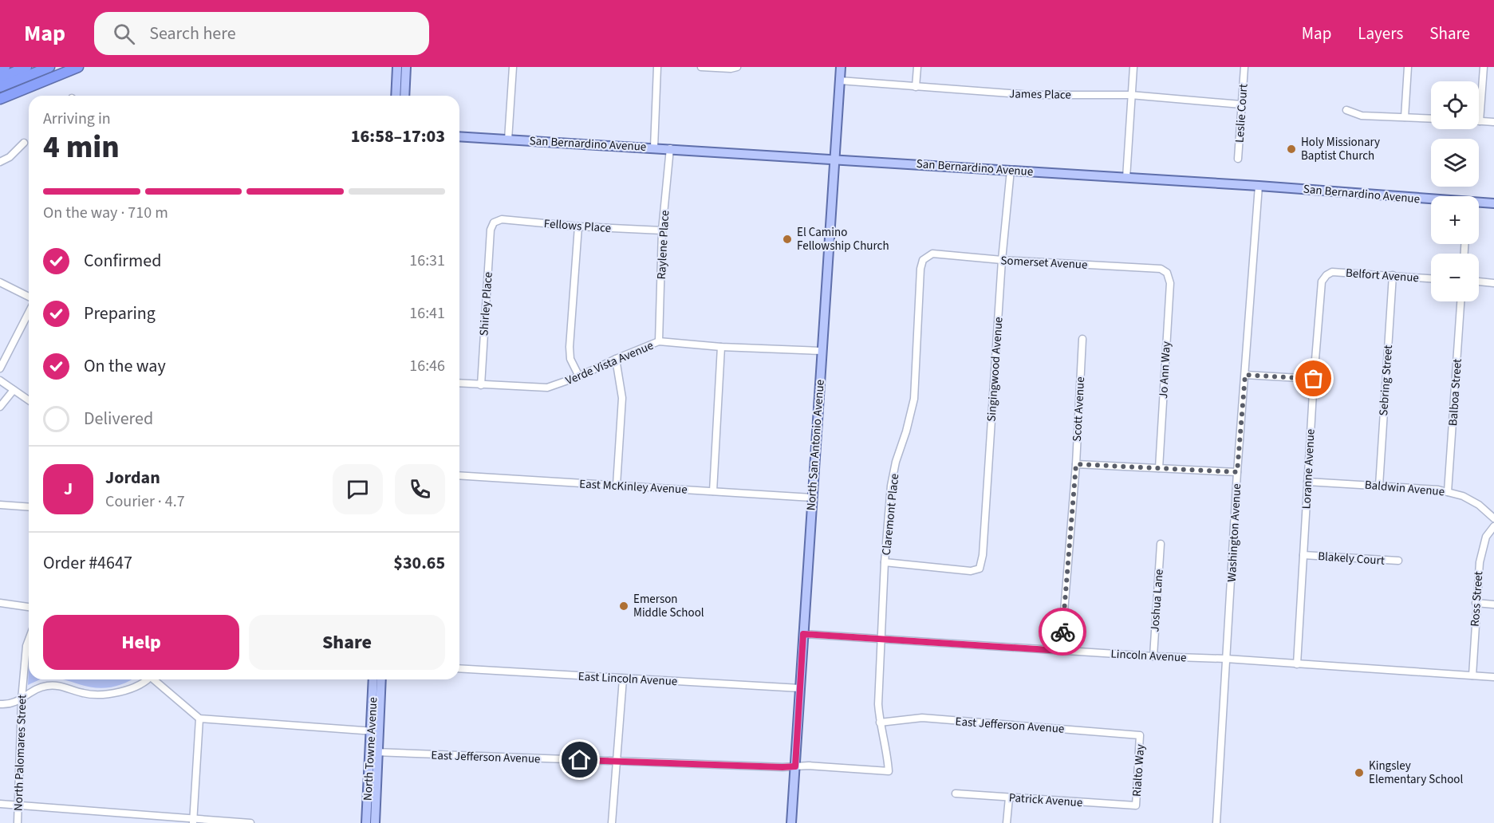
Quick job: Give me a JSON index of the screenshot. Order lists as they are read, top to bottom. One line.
{"streets":{"main road":["San Bernardino Avenue","North San Antonio Avenue","North Towne Avenue"],"street":["James Place","Leslie Court","Fellows Place","Raylene Place","Somerset Avenue","Belfort Avenue","Shirley Place","Verde Vista Avenue","Singingwood Avenue","Jo Ann Way","Sebring Street","Balboa Street","Scott Avenue","Loranne Avenue","East McKinley Avenue","Baldwin Avenue","Claremont Place","Washington Avenue","Blakely Court","Ross Street","Joshua Lane","Lincoln Avenue","East Lincoln Avenue","East Jefferson Avenue","North Palomares Street","Rialto Way","Patrick Avenue"]},"crossings":[["James Place","Leslie Court"],["James Place","North San Antonio Avenue"],["San Bernardino Avenue","Raylene Place"],["San Bernardino Avenue","Singingwood Avenue"],["San Bernardino Avenue","North San Antonio Avenue"],["San Bernardino Avenue","Washington Avenue"],["Fellows Place","Raylene Place"],["Fellows Place","Shirley Place"],["Raylene Place","Verde Vista Avenue"],["Somerset Avenue","Singingwood Avenue"],["Somerset Avenue","Jo Ann Way"],["Somerset Avenue","Claremont Place"],["Belfort Avenue","Sebring Street"],["Belfort Avenue","Loranne Avenue"],["Shirley Place","Verde Vista Avenue"],["Verde Vista Avenue","North San Antonio Avenue"],["Singingwood Avenue","Claremont Place"],["Sebring Street","Baldwin Avenue"],["Balboa Street","Baldwin Avenue"],["Scott Avenue","Lincoln Avenue"],["North San Antonio Avenue","East McKinley Avenue"],["North San Antonio Avenue","Lincoln Avenue"],["North San Antonio Avenue","East Lincoln Avenue"],["North San Antonio Avenue","East Jefferson Avenue"],["Loranne Avenue","Baldwin Avenue"],["Loranne Avenue","Blakely Court"],["Loranne Avenue","Lincoln Avenue"],["Claremont Place","Lincoln Avenue"],["Claremont Place","East Jefferson Avenue"],["Washington Avenue","Lincoln Avenue"],["Ross Street","Lincoln Avenue"],["Joshua Lane","Lincoln Avenue"],["East Jefferson Avenue","North Towne Avenue"],["East Jefferson Avenue","Rialto Way"],["Rialto Way","Patrick Avenue"]],"places":["Holy Missionary Baptist Church","El Camino Fellowship Church","Emerson Middle School","Kingsley Elementary School"],"page":{"header":"Map","search":"Search here","nav":["Map","Layers","Share"],"map_buttons":["+","−"],"heading":["4 min","Arriving in","16:58–17:03"],"panel":["Jordan","Courier · 4.7","Order #4647","$30.65"],"bar":"On the way · 710 m","list":[["Confirmed","16:31"],["Preparing","16:41"],["On the way","16:46"],"Delivered"],"round":"J","buttons":["Help","Share"]}}
